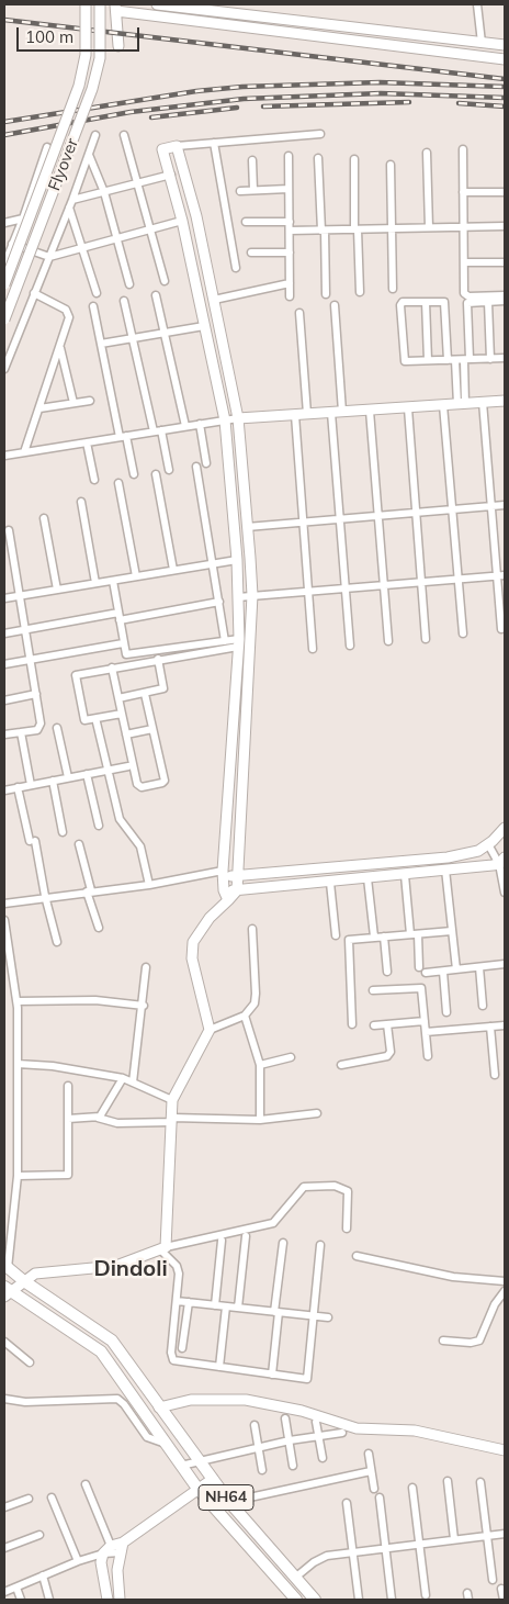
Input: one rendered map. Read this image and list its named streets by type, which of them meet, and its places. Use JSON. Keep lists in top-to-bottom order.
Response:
{
  "streets": {
    "main road": ["NH64"],
    "street": ["Flyover"]
  },
  "districts": ["Dindoli"],
  "scale_bar": "100 m"
}
